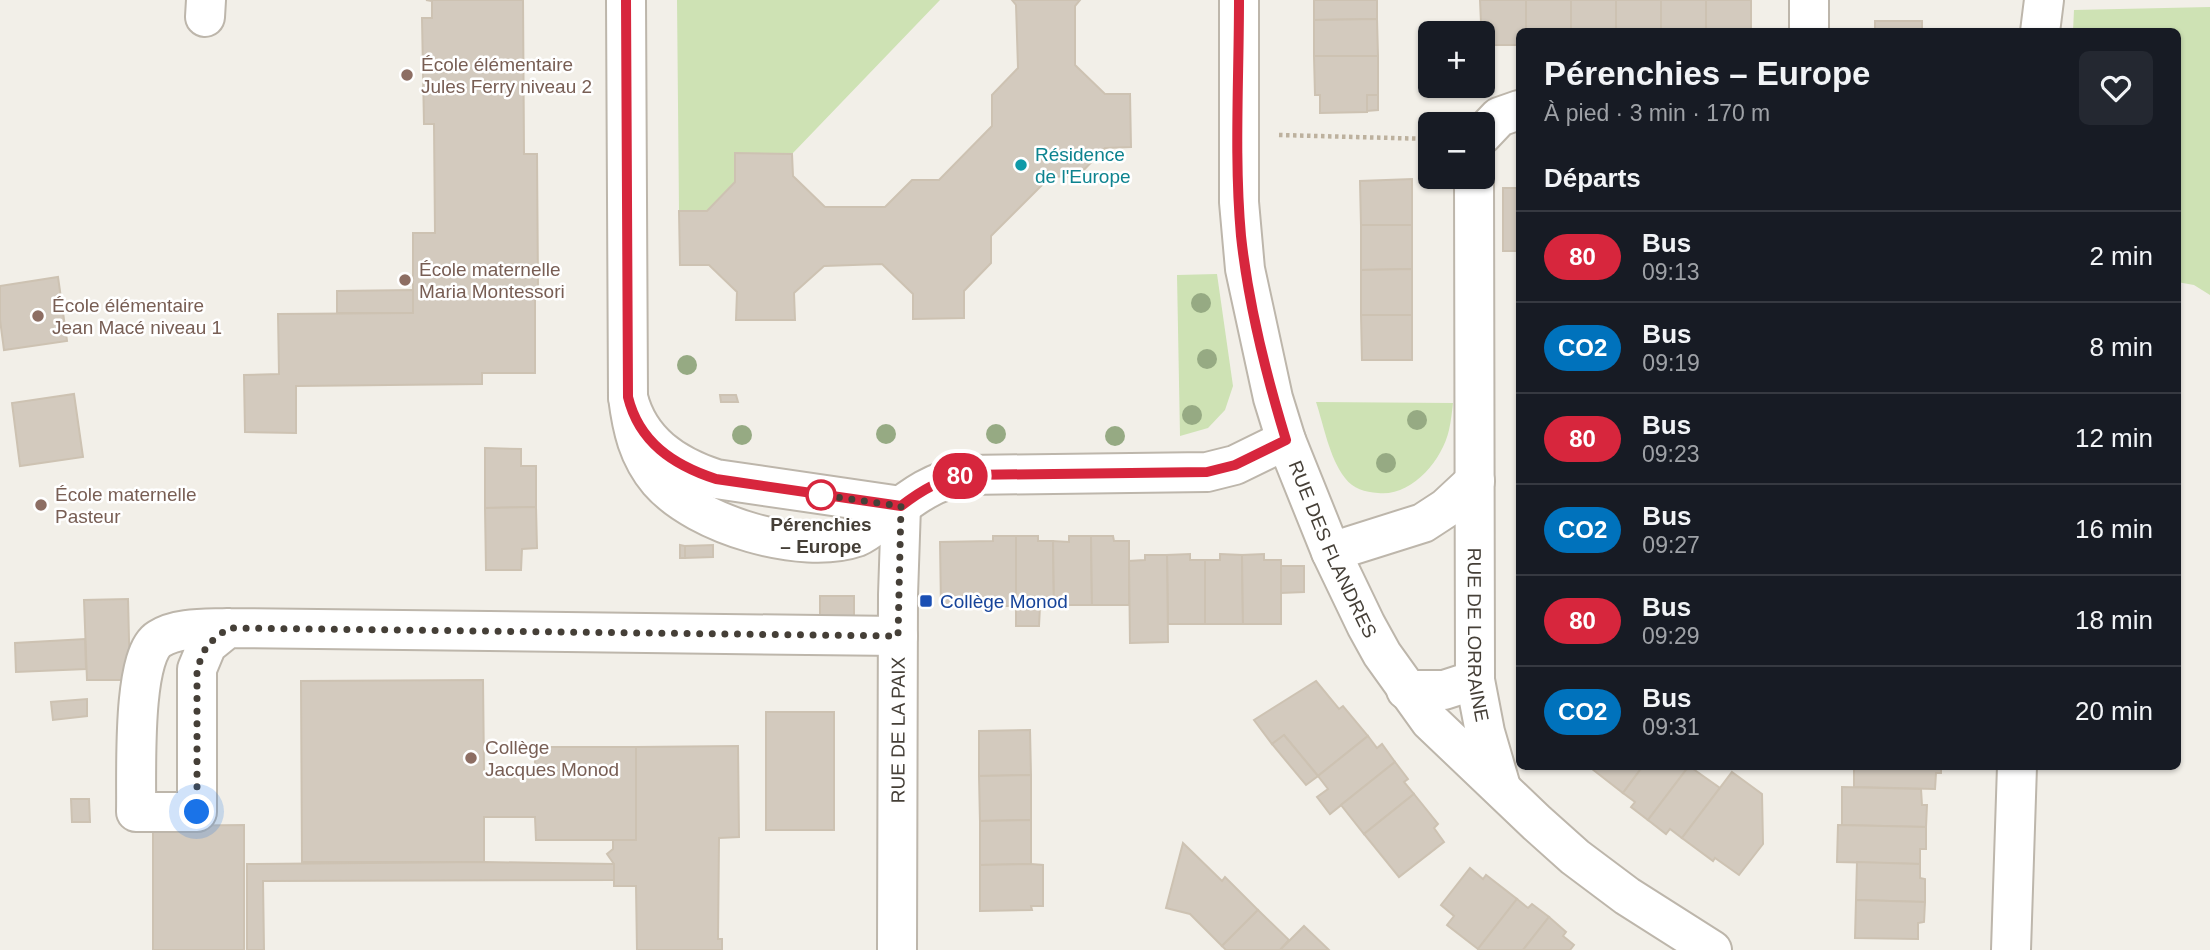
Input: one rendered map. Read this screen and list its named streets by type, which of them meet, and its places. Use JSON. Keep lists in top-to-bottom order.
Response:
{
  "streets": {
    "street": ["RUE DES FLANDRES", "RUE DE LORRAINE", "RUE DE LA PAIX"]
  },
  "crossings": [
    ["RUE DES FLANDRES", "RUE DE LORRAINE"]
  ],
  "places": {
    "other": [
      "École élémentaire Jules Ferry niveau 2",
      "Résidence de l'Europe",
      "École maternelle Maria Montessori",
      "École élémentaire Jean Macé niveau 1",
      "Pérenchies – Europe",
      "École maternelle Pasteur",
      "Collège Jacques Monod"
    ],
    "transit": ["Collège Monod"]
  },
  "lines": ["bus line 80"],
  "page": {
    "on_map": "80",
    "map_buttons": ["+", "−"],
    "heading": [
      ["Pérenchies – Europe", "À pied · 3 min · 170 m"],
      "Départs"
    ],
    "list": [
      {
        "mark": "80",
        "name": "Bus",
        "note": "09:13",
        "value": "2 min"
      },
      {
        "mark": "CO2",
        "name": "Bus",
        "note": "09:19",
        "value": "8 min"
      },
      {
        "mark": "80",
        "name": "Bus",
        "note": "09:23",
        "value": "12 min"
      },
      {
        "mark": "CO2",
        "name": "Bus",
        "note": "09:27",
        "value": "16 min"
      },
      {
        "mark": "80",
        "name": "Bus",
        "note": "09:29",
        "value": "18 min"
      },
      {
        "mark": "CO2",
        "name": "Bus",
        "note": "09:31",
        "value": "20 min"
      }
    ]
  }
}
